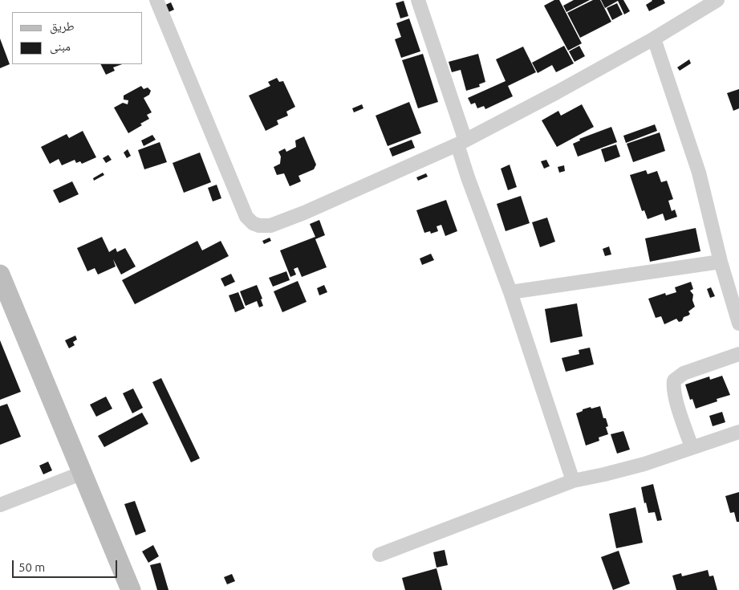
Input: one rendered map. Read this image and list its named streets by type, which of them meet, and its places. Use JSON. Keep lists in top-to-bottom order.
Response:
{
  "legend": ["طريق", "مبنى"],
  "scale_bar": "50 m"
}
